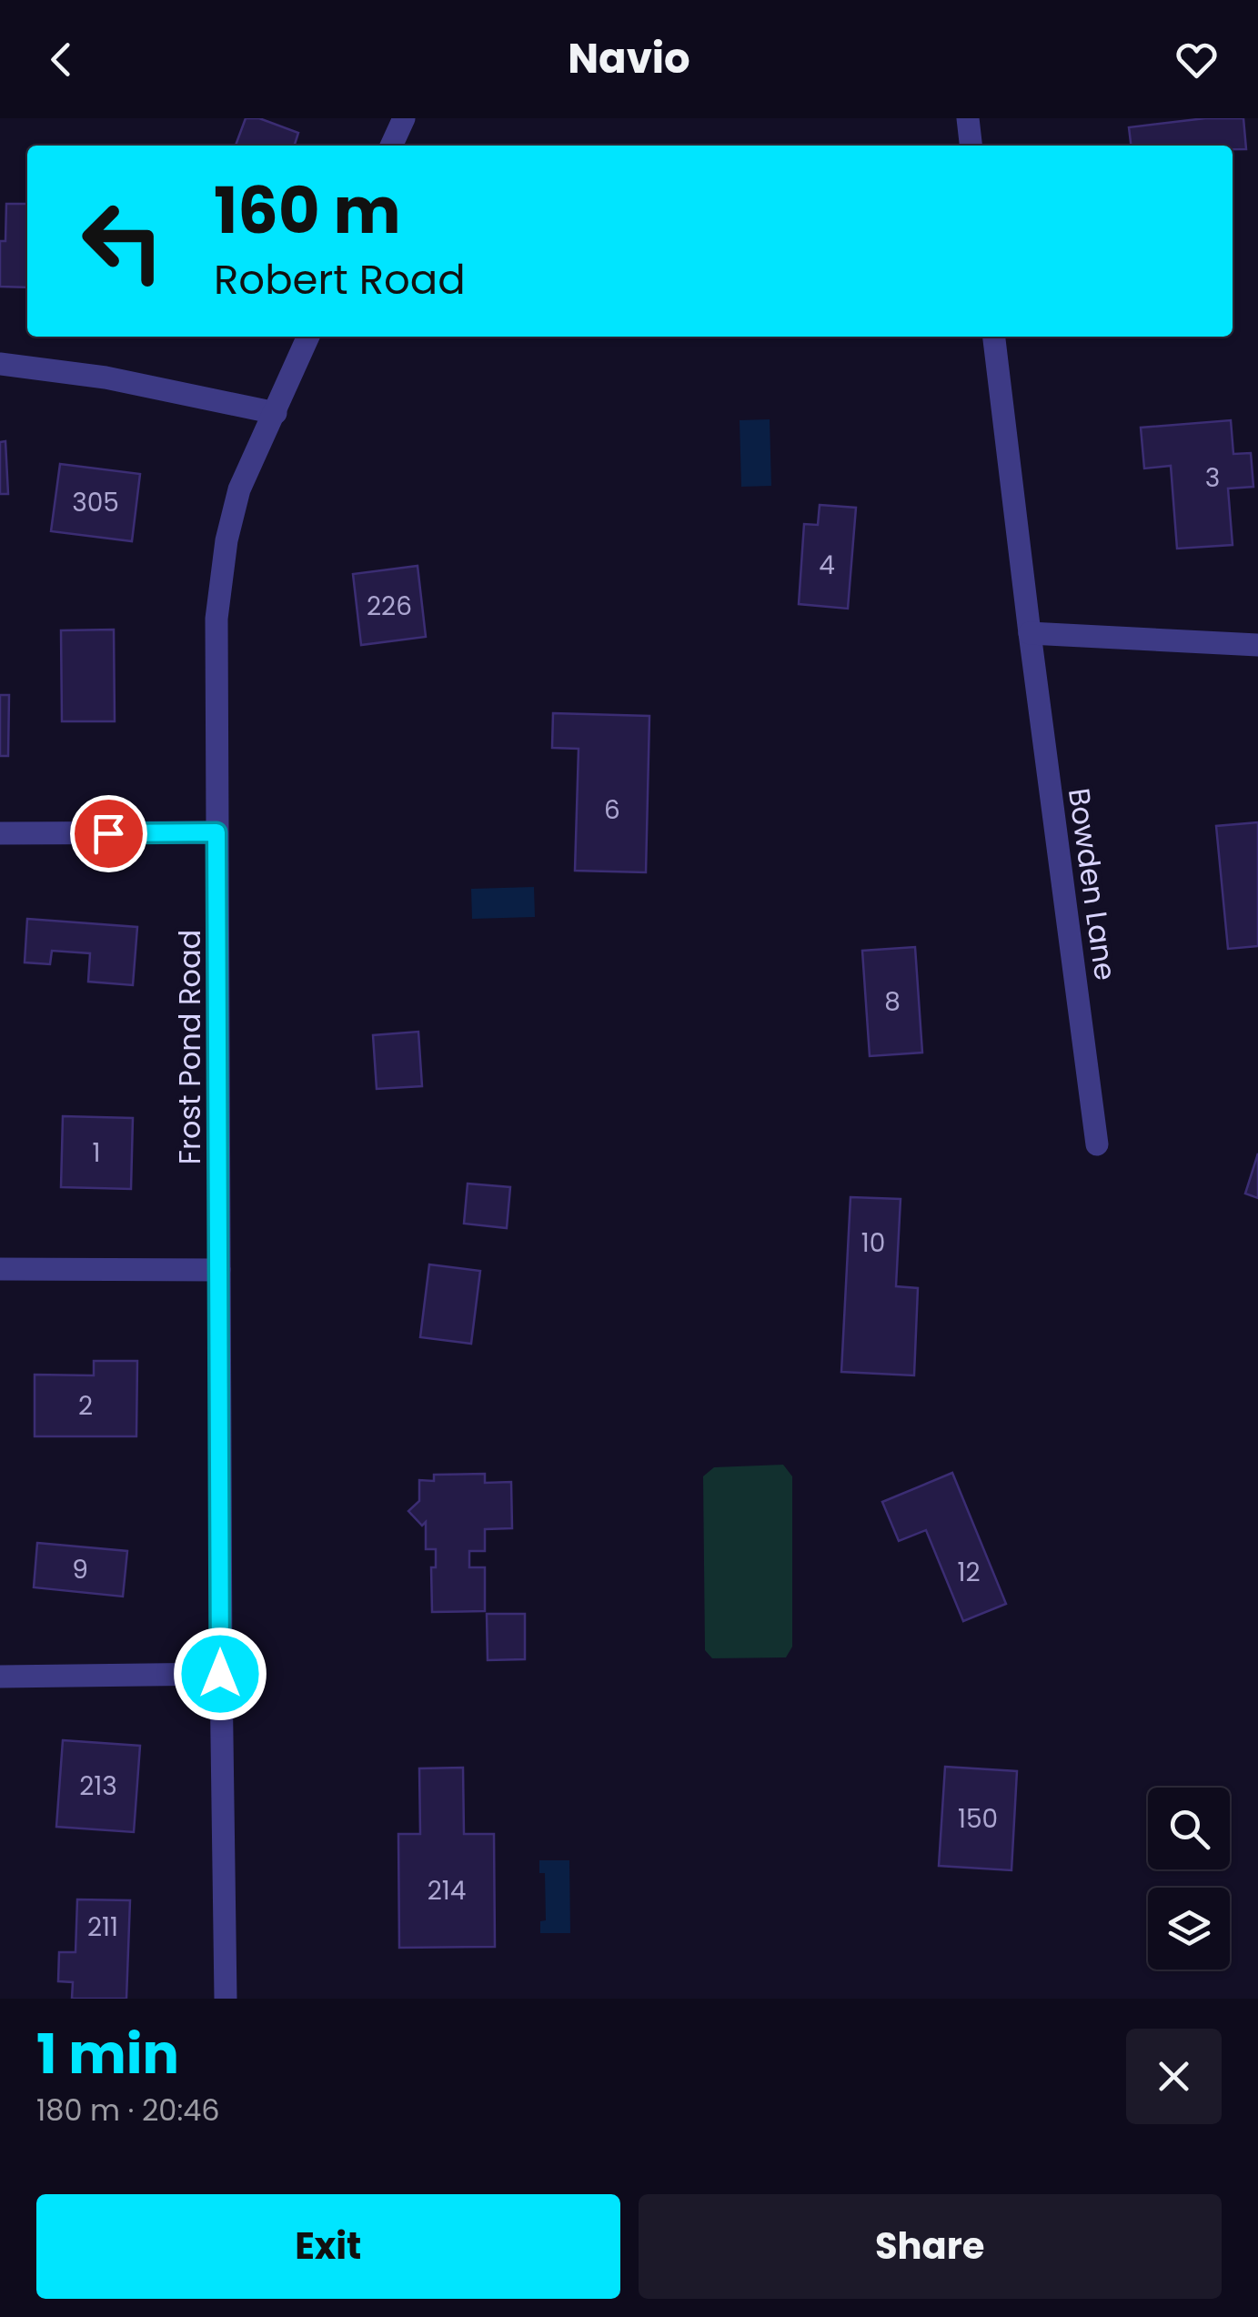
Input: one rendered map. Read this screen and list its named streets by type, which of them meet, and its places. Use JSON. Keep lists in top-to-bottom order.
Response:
{
  "streets": {
    "street": ["Bowden Lane", "Frost Pond Road"]
  },
  "house_numbers": [
    "3",
    "305",
    "4",
    "226",
    "6",
    "8",
    "1",
    "10",
    "2",
    "9",
    "12",
    "213",
    "150",
    "214",
    "211"
  ],
  "page": {
    "header": "Navio",
    "turn": ["160 m", "Robert Road"],
    "heading": ["1 min", "180 m · 20:46"],
    "buttons": ["Exit", "Share"]
  }
}
